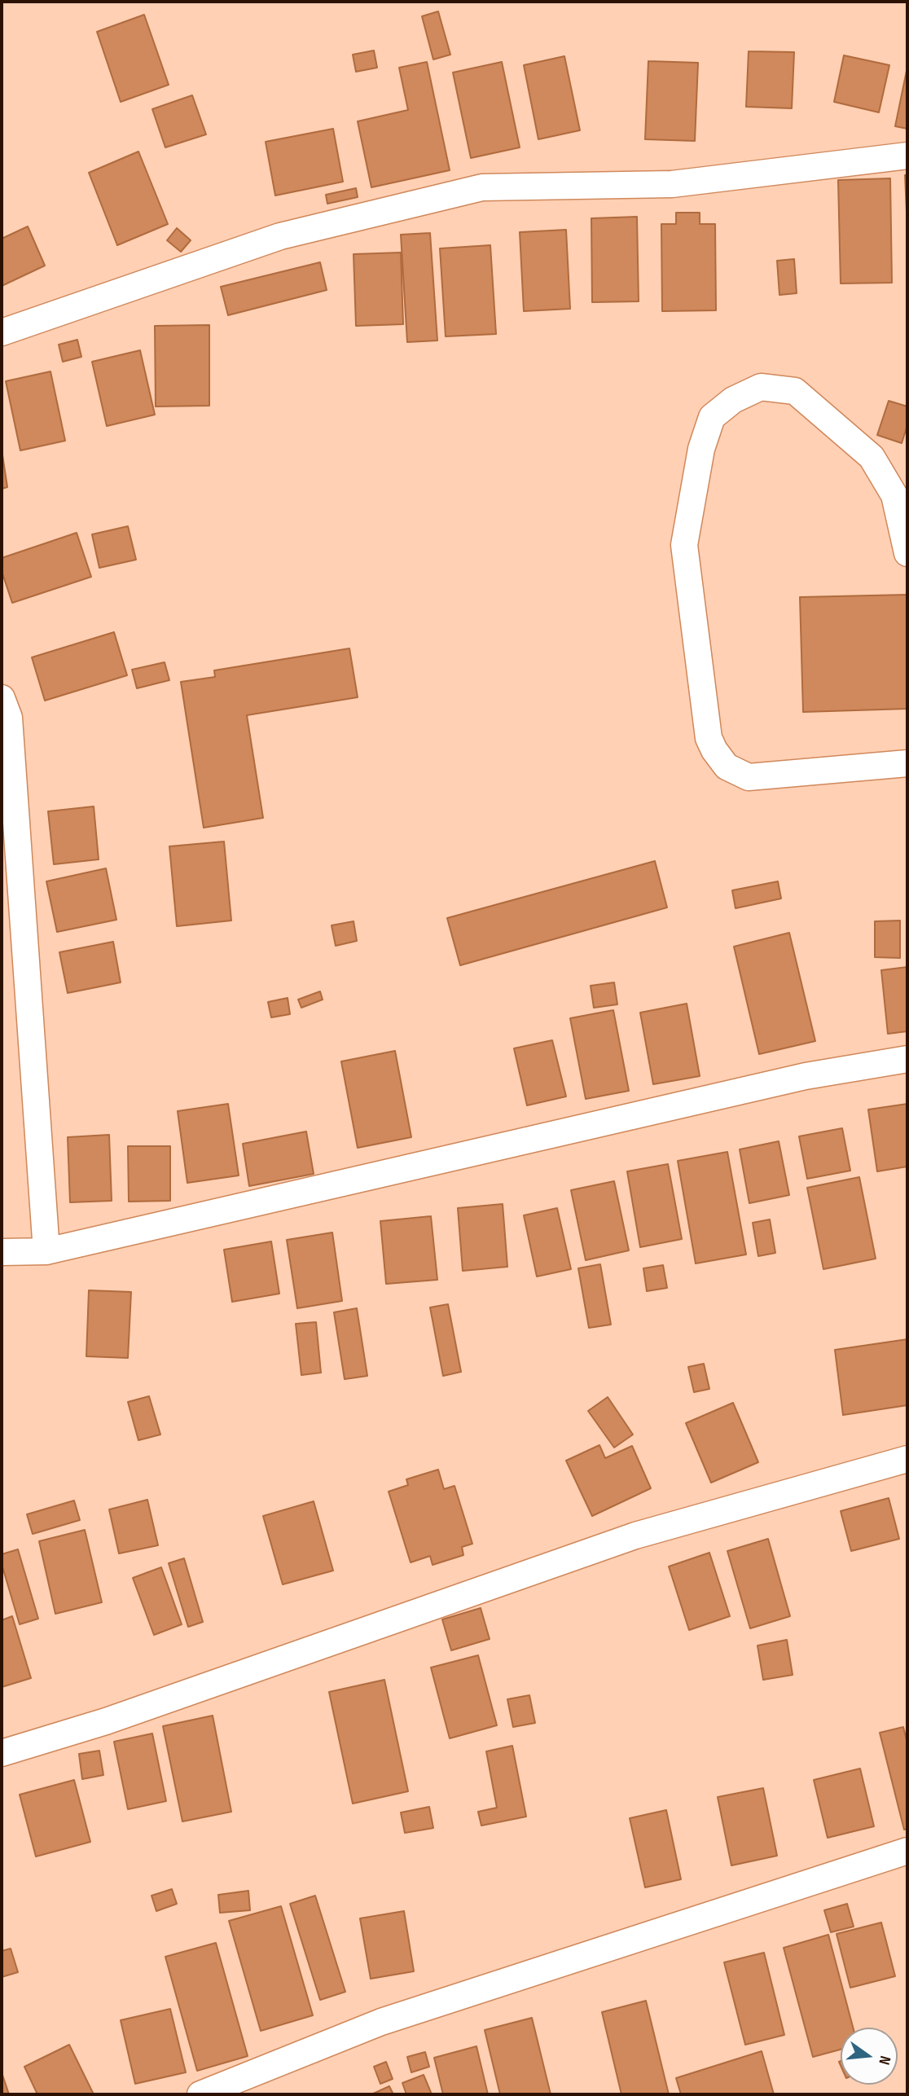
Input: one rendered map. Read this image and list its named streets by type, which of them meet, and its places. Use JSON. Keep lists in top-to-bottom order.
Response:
{
  "north": "right"
}
